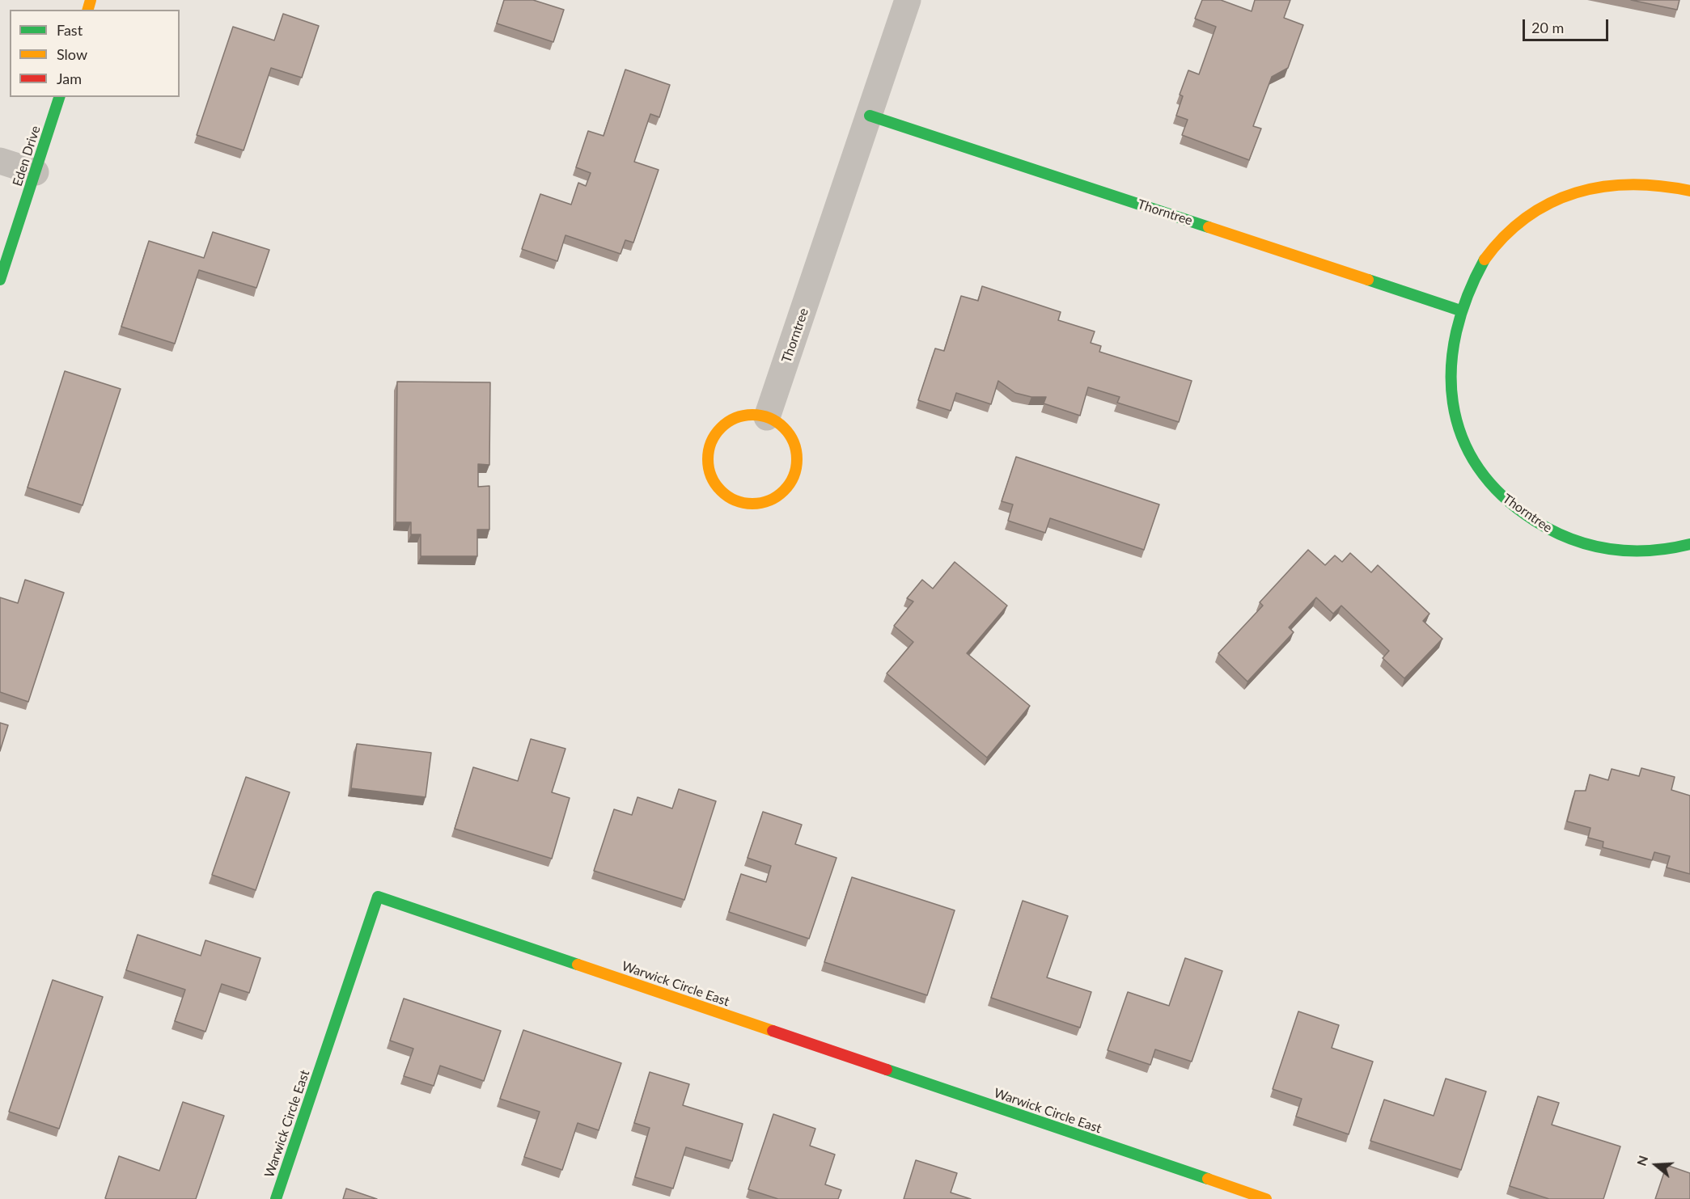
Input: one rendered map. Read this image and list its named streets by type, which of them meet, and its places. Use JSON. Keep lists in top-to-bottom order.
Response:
{
  "streets": {
    "street": ["Eden Drive", "Thorntree", "Warwick Circle East"]
  },
  "legend": ["Fast", "Slow", "Jam"],
  "scale_bar": "20 m",
  "north": "left"
}
